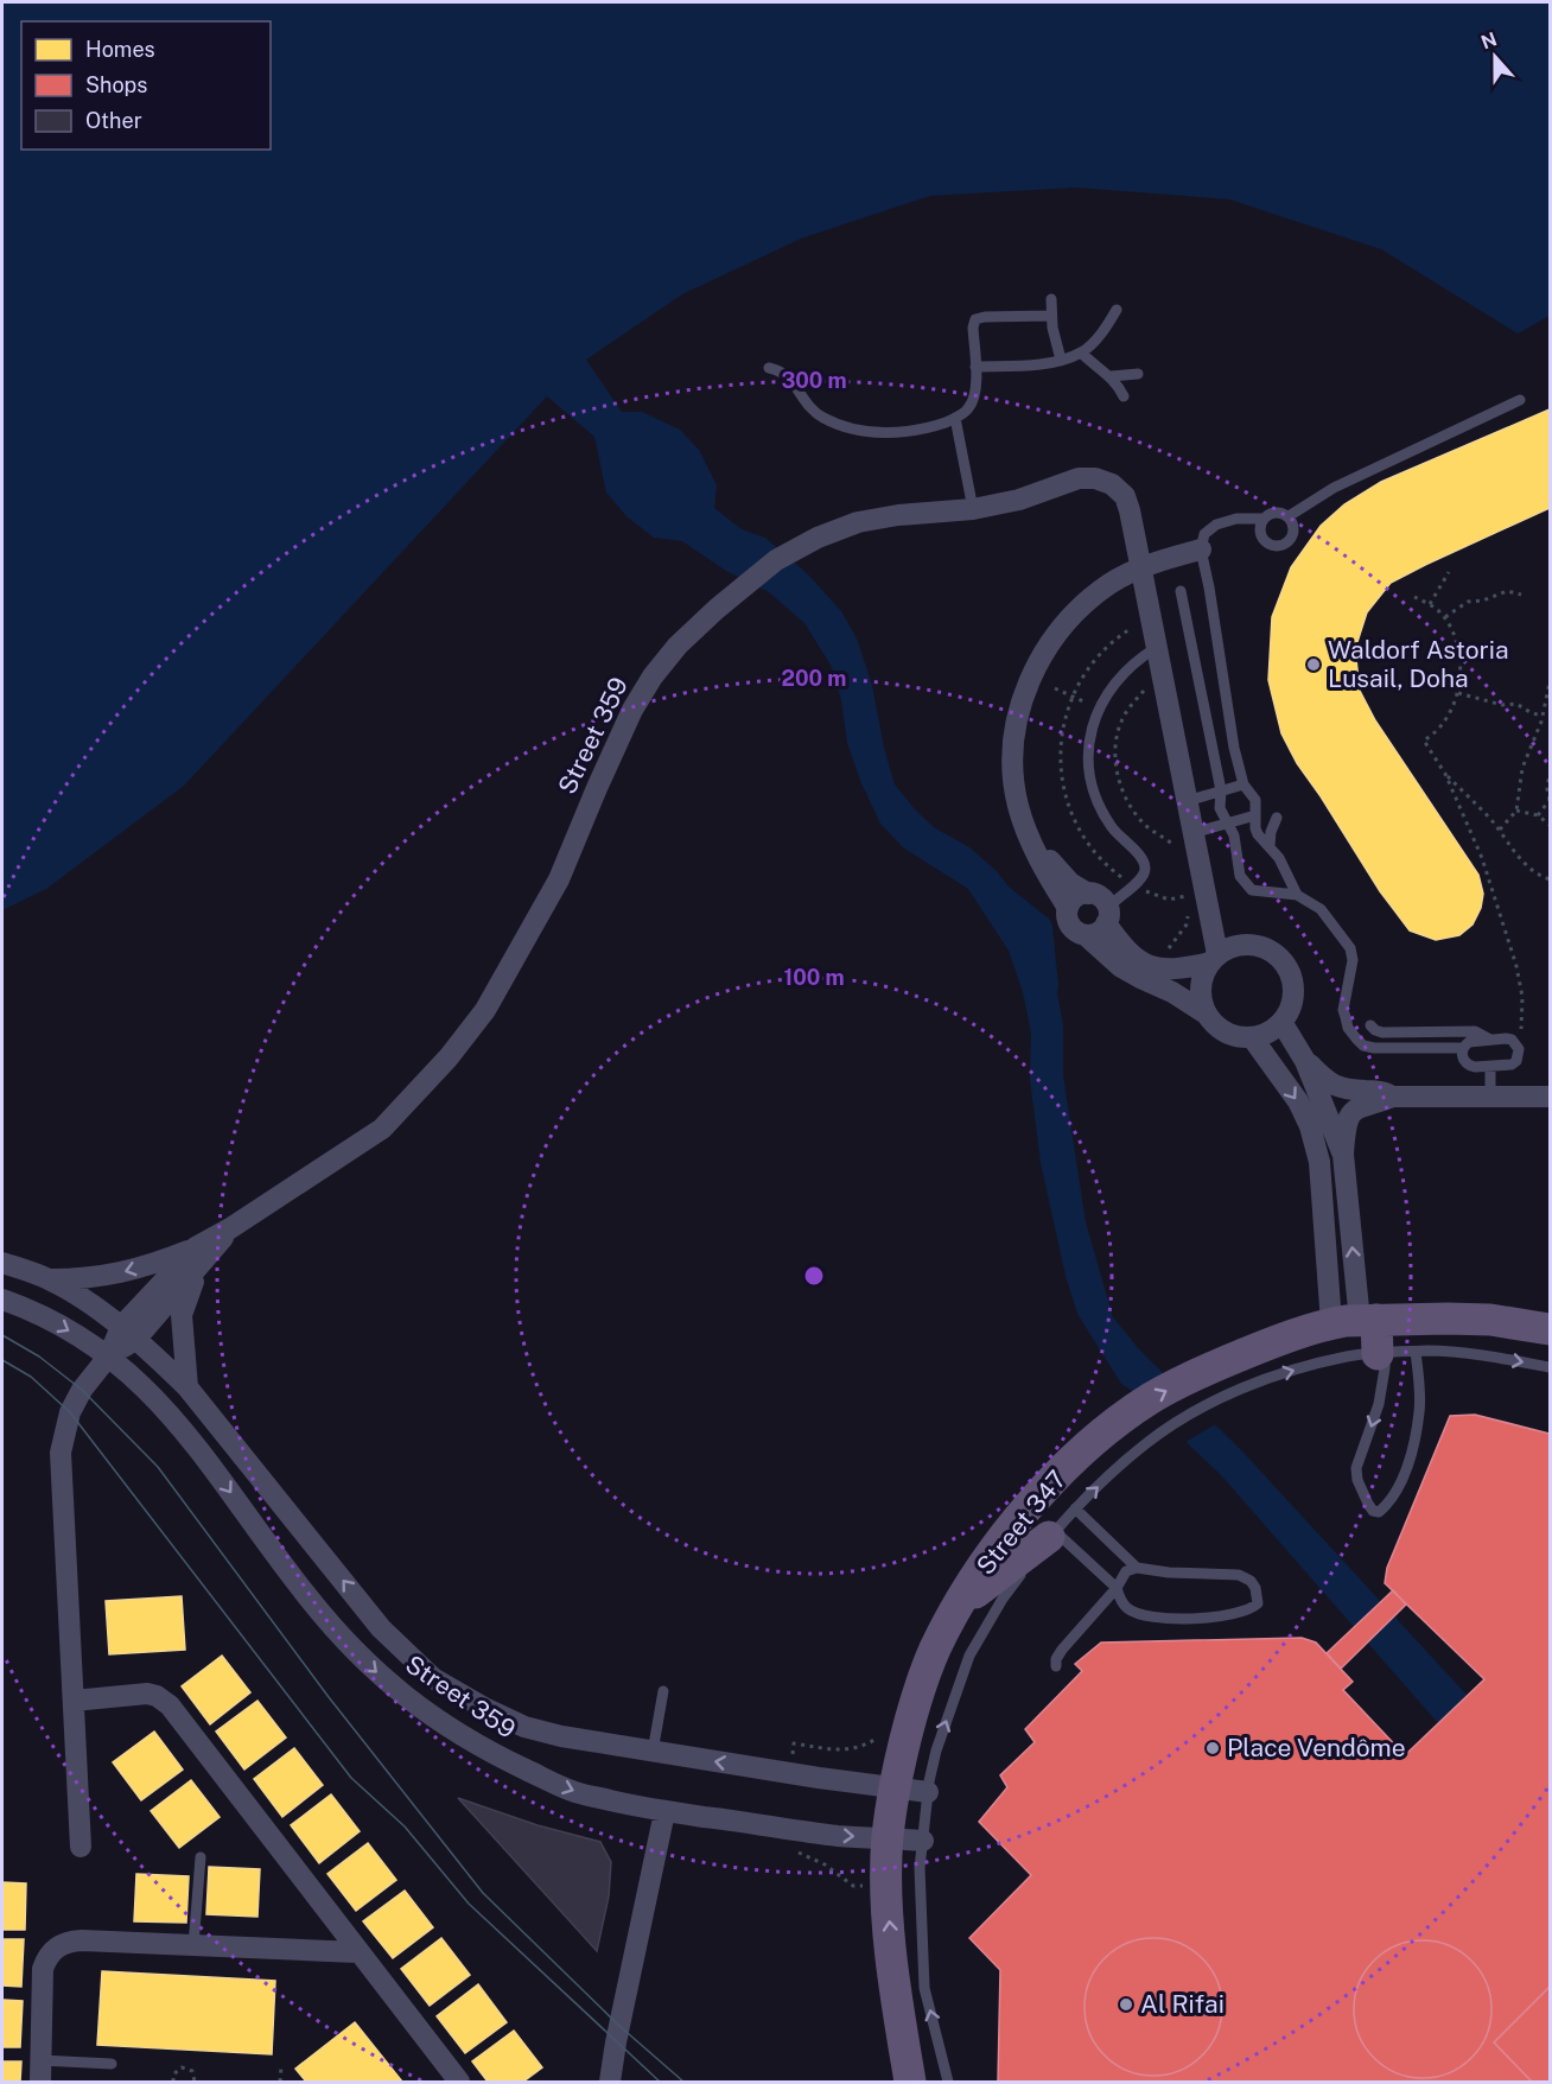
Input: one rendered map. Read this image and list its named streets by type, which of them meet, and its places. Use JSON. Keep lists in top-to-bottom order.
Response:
{
  "streets": {
    "main road": ["Street 347"],
    "street": ["Street 359"]
  },
  "crossings": [
    ["Street 359", "Street 347"]
  ],
  "one_way": ["Street 347"],
  "places": ["Waldorf Astoria Lusail, Doha", "Place Vendôme", "Al Rifai"],
  "legend": ["Homes", "Shops", "Other"],
  "north": "top",
  "rings": ["300 m", "200 m", "100 m"]
}
